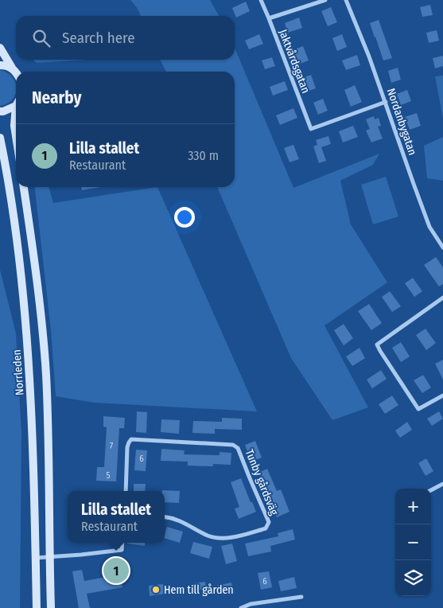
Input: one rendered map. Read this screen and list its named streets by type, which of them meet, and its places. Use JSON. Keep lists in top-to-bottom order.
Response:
{
  "streets": {
    "main road": ["Norrleden"],
    "street": ["Jaktvårdsgatan", "Nordanbygatan", "Tunby gårdsväg"]
  },
  "crossings": [
    ["Jaktvårdsgatan", "Nordanbygatan"]
  ],
  "places": ["Hem till gården"],
  "house_numbers": [
    "7",
    "6",
    "5",
    "6"
  ],
  "page": {
    "search": "Search here",
    "heading": "Nearby",
    "list": [
      {
        "mark": "1",
        "name": "Lilla stallet",
        "note": "Restaurant",
        "value": "330 m"
      }
    ],
    "map_buttons": ["+", "−"],
    "popup": ["Lilla stallet", "Restaurant"],
    "pins": "1"
  }
}
